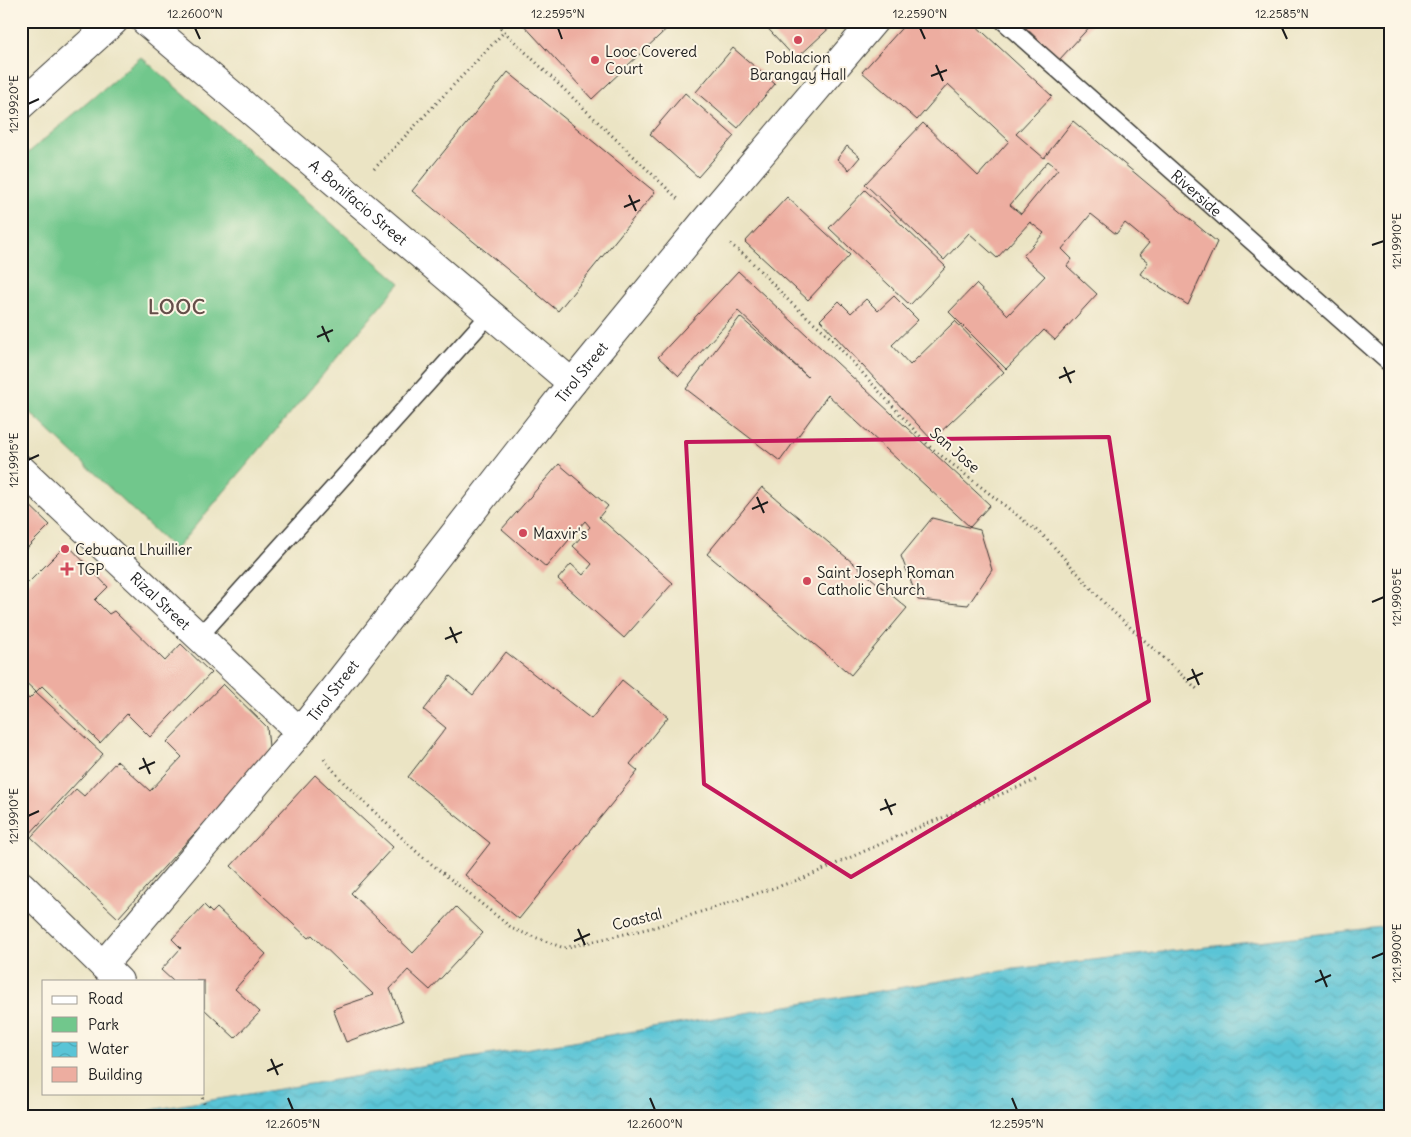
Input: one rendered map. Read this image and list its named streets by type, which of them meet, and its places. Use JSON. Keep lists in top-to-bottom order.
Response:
{
  "streets": {
    "street": ["A. Bonifacio Street", "Tirol Street", "Rizal Street"],
    "lane": ["Riverside"],
    "path": ["San Jose", "Coastal"]
  },
  "crossings": [
    ["A. Bonifacio Street", "Tirol Street"],
    ["Tirol Street", "San Jose"],
    ["Tirol Street", "Rizal Street"],
    ["Tirol Street", "Coastal"],
    ["Rizal Street", "Coastal"]
  ],
  "districts": ["LOOC"],
  "places": {
    "other": [
      "Poblacion Barangay Hall",
      "Looc Covered Court",
      "Maxvir's",
      "Cebuana Lhuillier",
      "Saint Joseph Roman Catholic Church"
    ],
    "health": ["TGP"]
  },
  "legend": [
    "Road",
    "Park",
    "Water",
    "Building"
  ],
  "coordinates": [
    "12.2600°N",
    "12.2595°N",
    "12.2590°N",
    "12.2585°N",
    "121.9920°E",
    "121.9910°E",
    "121.9915°E",
    "121.9905°E",
    "121.9900°E",
    "12.2605°N"
  ]
}
